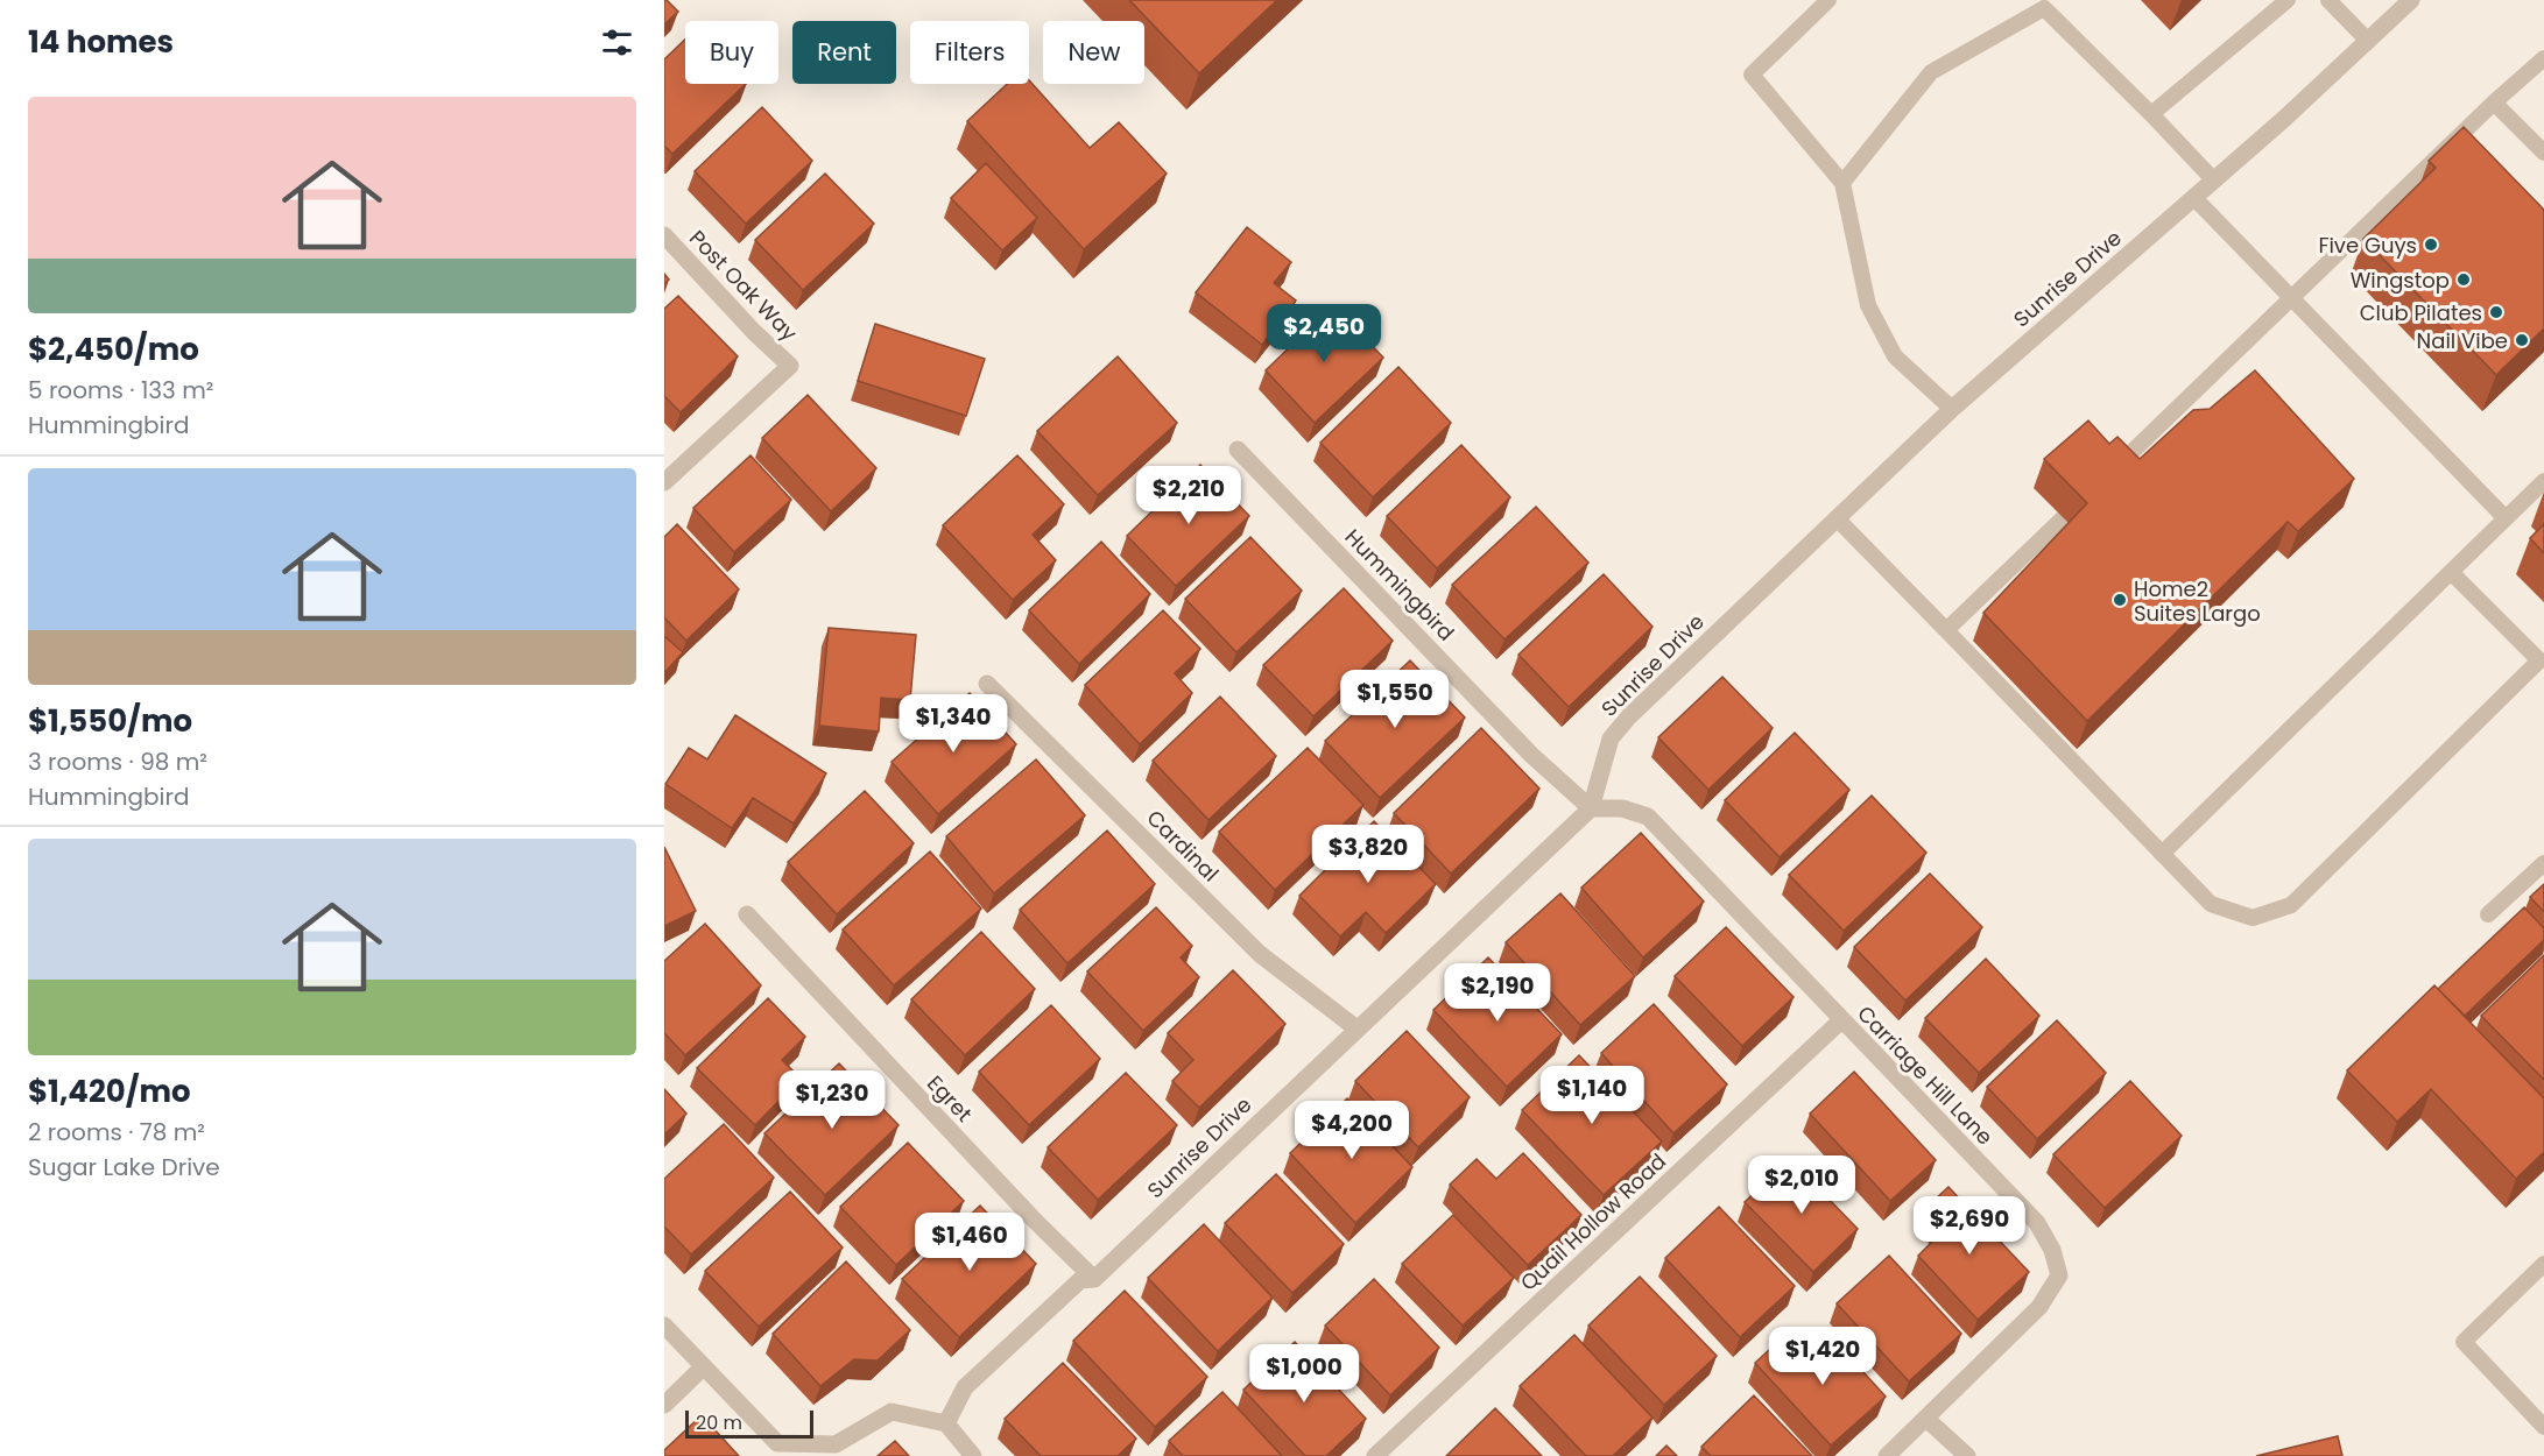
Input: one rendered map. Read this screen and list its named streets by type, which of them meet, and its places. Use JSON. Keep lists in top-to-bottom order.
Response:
{
  "streets": {
    "street": [
      "Sunrise Drive",
      "Post Oak Way",
      "Hummingbird",
      "Cardinal",
      "Carriage Hill Lane",
      "Egret",
      "Quail Hollow Road"
    ]
  },
  "crossings": [
    ["Sunrise Drive", "Hummingbird"],
    ["Sunrise Drive", "Cardinal"],
    ["Sunrise Drive", "Carriage Hill Lane"],
    ["Sunrise Drive", "Egret"],
    ["Hummingbird", "Carriage Hill Lane"],
    ["Carriage Hill Lane", "Quail Hollow Road"]
  ],
  "places": [
    "Five Guys",
    "Wingstop",
    "Club Pilates",
    "Nail Vibe",
    "Home2 Suites Largo"
  ],
  "scale_bar": "20 m",
  "page": {
    "heading": "14 homes",
    "chip": [
      "Buy",
      "Rent",
      "Filters",
      "New"
    ],
    "list": [
      {
        "name": "$2,450/mo",
        "note": "5 rooms · 133 m² · Hummingbird"
      },
      {
        "name": "$1,550/mo",
        "note": "3 rooms · 98 m² · Hummingbird"
      },
      {
        "name": "$1,420/mo",
        "note": "2 rooms · 78 m² · Sugar Lake Drive"
      }
    ],
    "price": [
      "$2,450",
      "$2,210",
      "$1,550",
      "$1,340",
      "$3,820",
      "$2,190",
      "$1,140",
      "$1,230",
      "$4,200",
      "$2,010",
      "$2,690",
      "$1,460",
      "$1,420",
      "$1,000"
    ],
    "scale": "20 m"
  }
}
